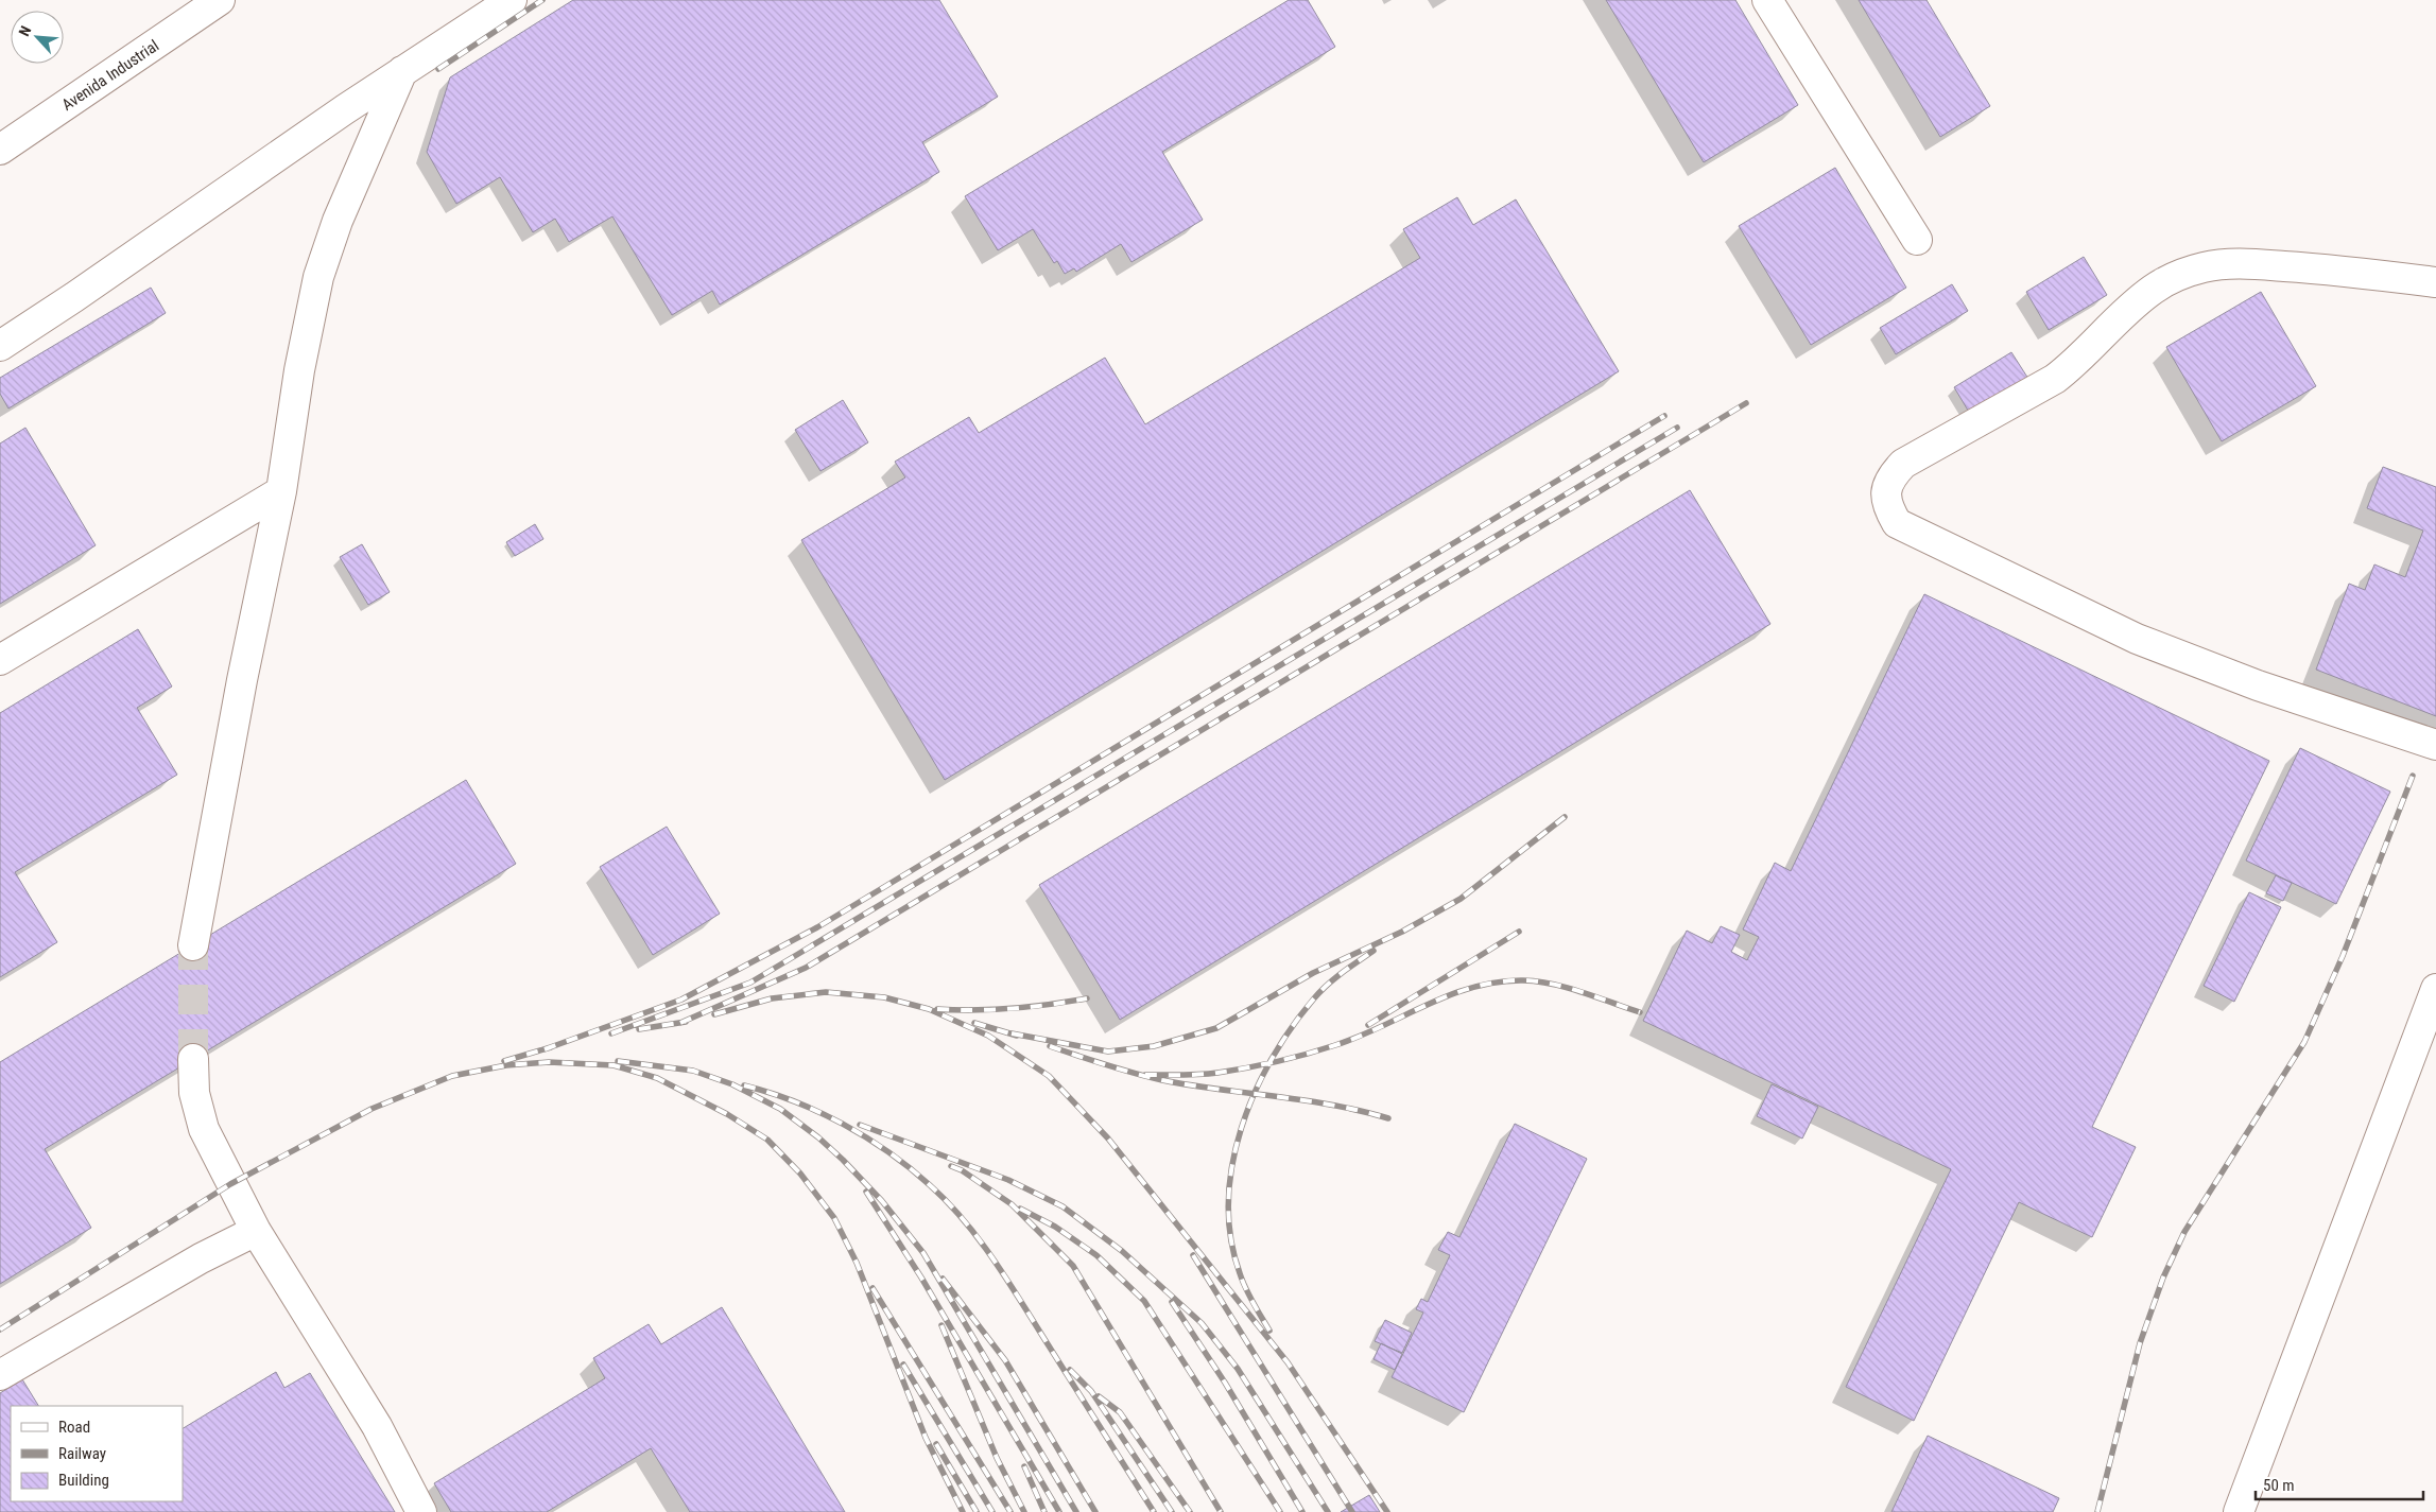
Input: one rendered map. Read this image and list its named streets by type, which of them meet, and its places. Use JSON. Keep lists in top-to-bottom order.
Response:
{
  "streets": {
    "street": ["Avenida Industrial"]
  },
  "legend": ["Road", "Railway", "Building"],
  "scale_bar": "50 m",
  "north": "top left"
}
